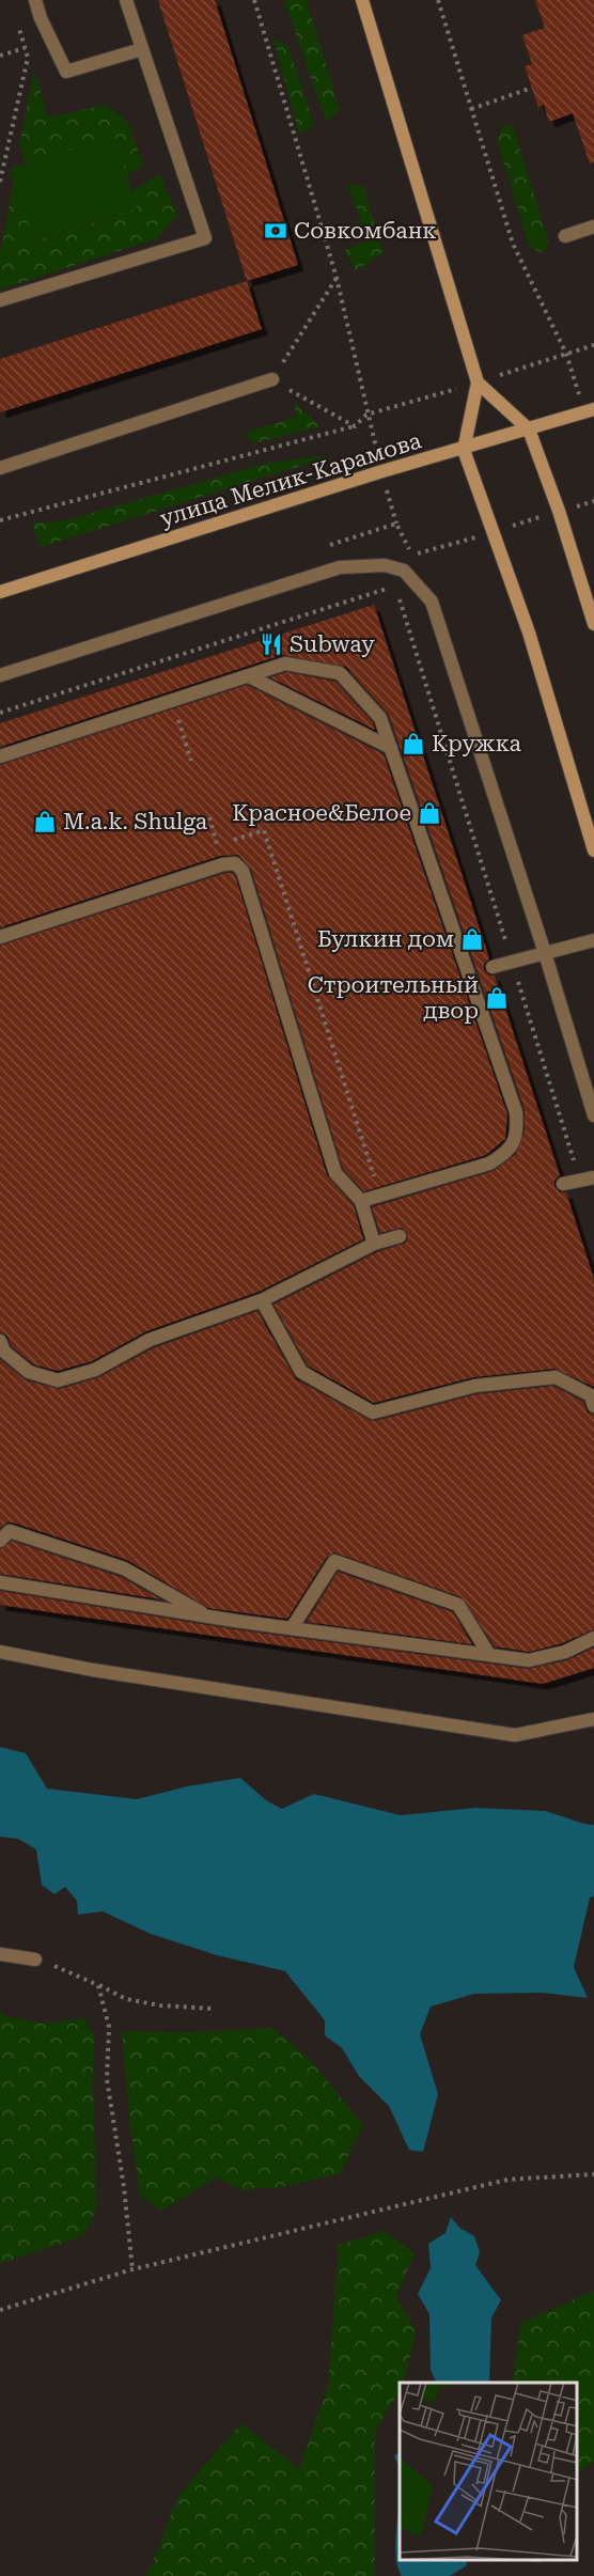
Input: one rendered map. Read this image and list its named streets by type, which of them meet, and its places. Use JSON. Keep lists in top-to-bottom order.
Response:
{
  "streets": {
    "main road": ["улица Мелик-Карамова"]
  },
  "places": {
    "bank": ["Совкомбанк"],
    "restaurant": ["Subway"],
    "shop": [
      "Кружка",
      "Красное&Белое",
      "М.a.k. Shulga",
      "Булкин дом",
      "Строительный двор"
    ]
  }
}
